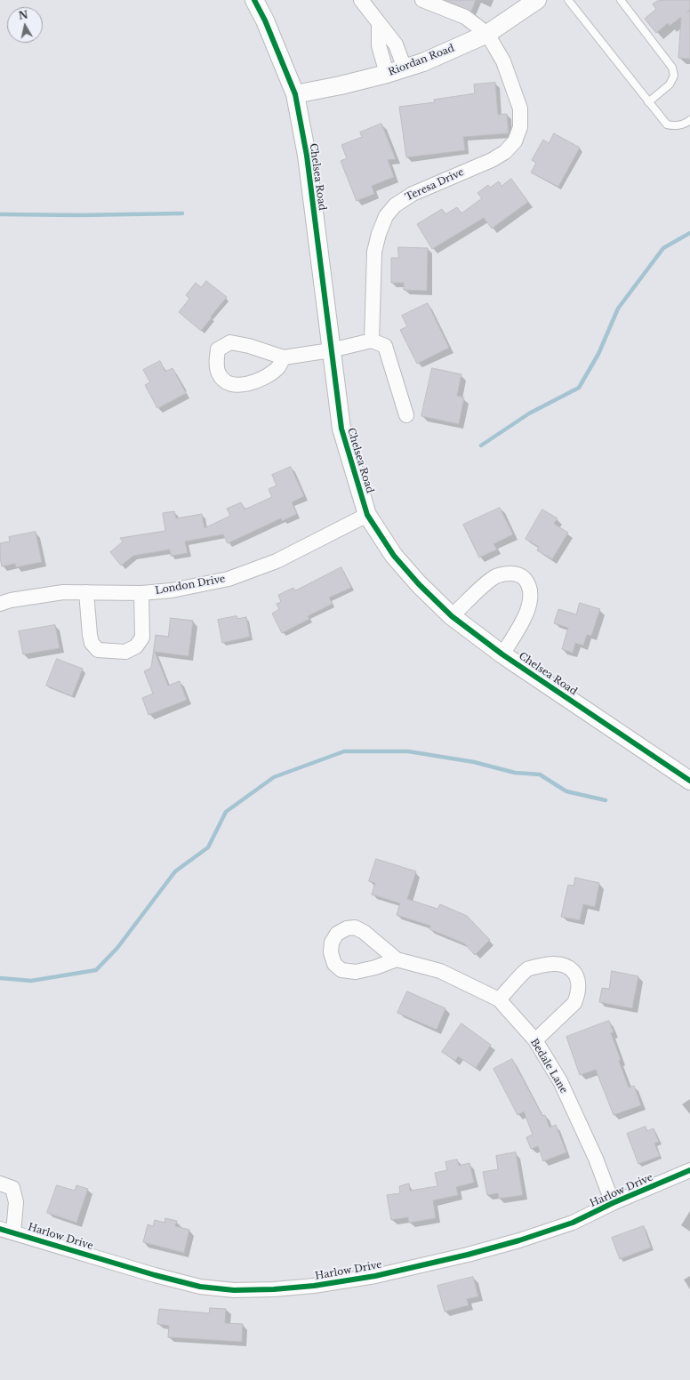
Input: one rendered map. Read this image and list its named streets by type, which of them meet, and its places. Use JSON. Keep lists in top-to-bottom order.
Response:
{
  "streets": {
    "street": [
      "Riordan Road",
      "Chelsea Road",
      "Teresa Drive",
      "London Drive",
      "Bedale Lane",
      "Harlow Drive"
    ]
  },
  "crossings": [
    ["Riordan Road", "Chelsea Road"],
    ["Riordan Road", "Teresa Drive"],
    ["Chelsea Road", "London Drive"],
    ["Bedale Lane", "Harlow Drive"]
  ],
  "north": "top"
}
